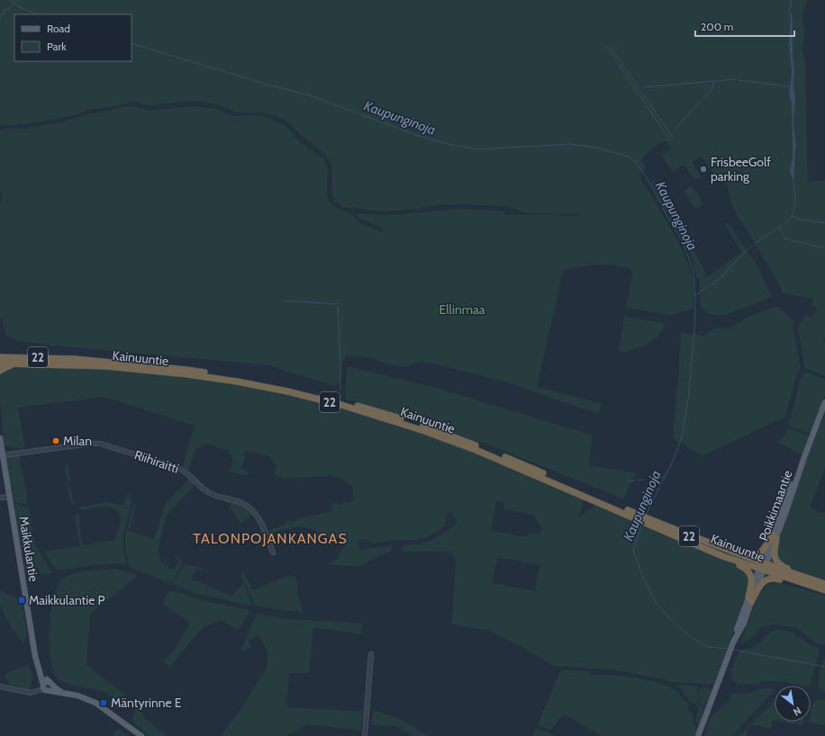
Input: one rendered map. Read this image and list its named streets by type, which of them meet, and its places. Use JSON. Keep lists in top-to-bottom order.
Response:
{
  "streets": {
    "highway": ["22", "Kainuuntie"],
    "main road": ["Poikkimaantie", "Maikkulantie"],
    "street": ["Riihiraitti"]
  },
  "crossings": [
    ["Kainuuntie", "Poikkimaantie"],
    ["Riihiraitti", "Maikkulantie"]
  ],
  "districts": ["TALONPOJANKANGAS"],
  "water": ["Kaupunginoja"],
  "parks": ["Ellinmaa"],
  "places": {
    "other": ["FrisbeeGolf parking", "Milan"],
    "transit": ["Maikkulantie P", "Mäntyrinne E"]
  },
  "legend": ["Road", "Park"],
  "scale_bar": "200 m",
  "north": "bottom right"
}
